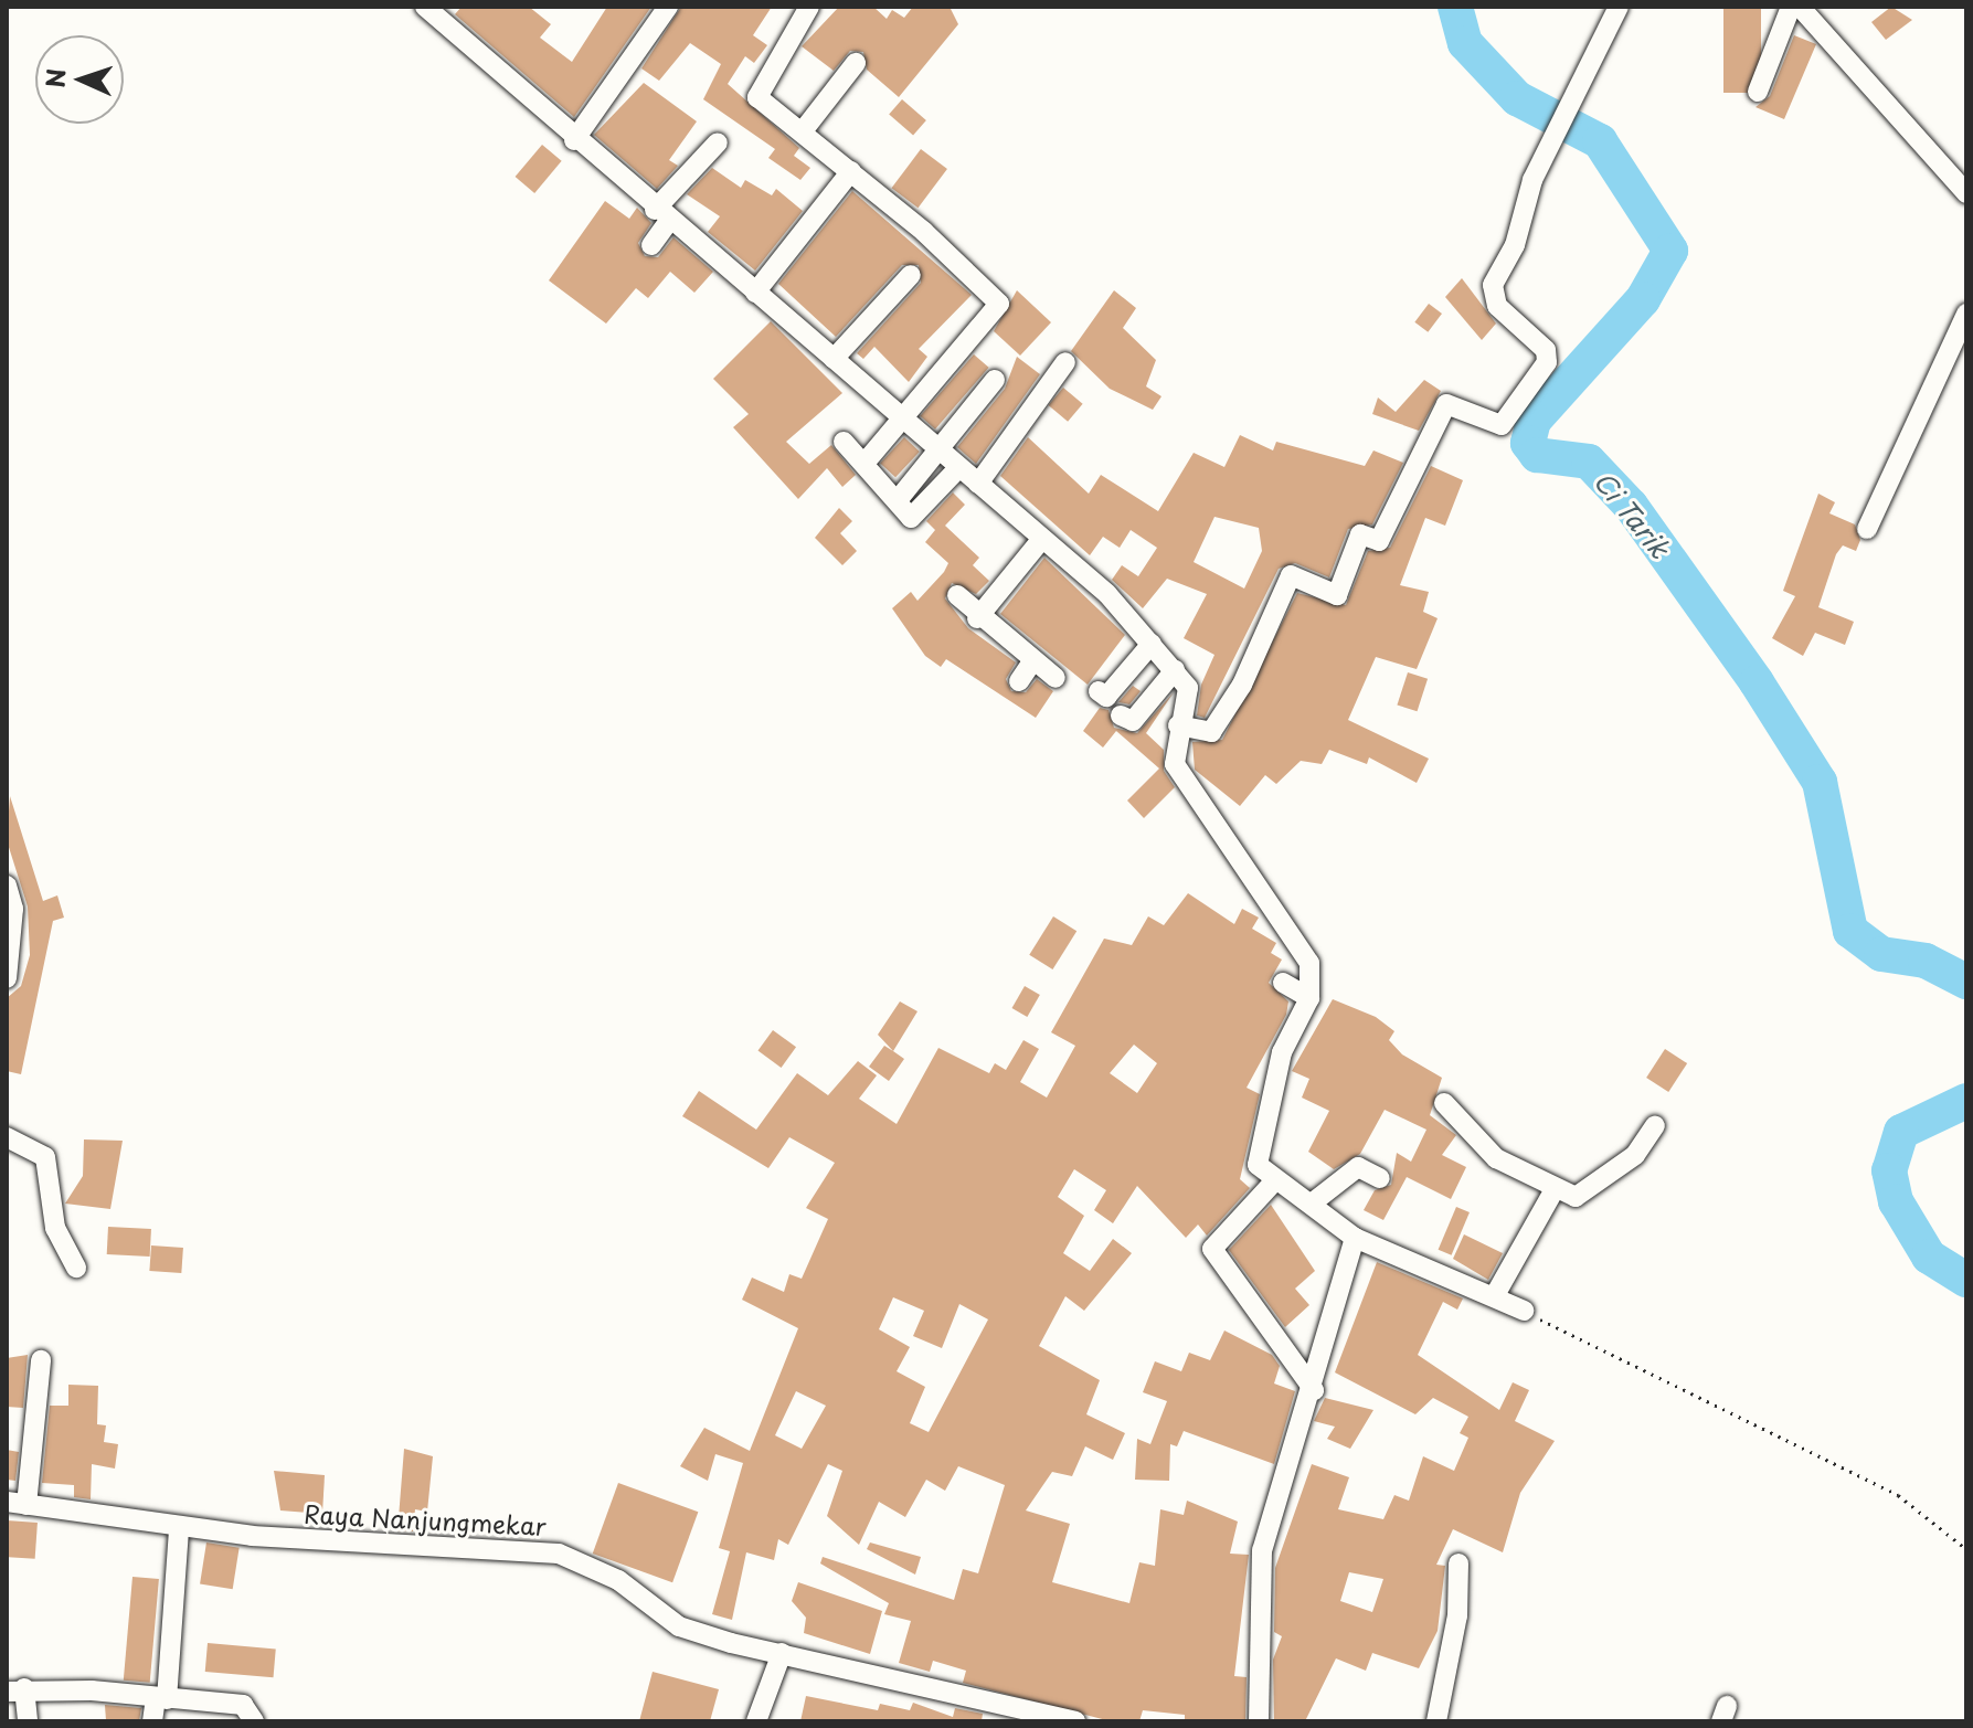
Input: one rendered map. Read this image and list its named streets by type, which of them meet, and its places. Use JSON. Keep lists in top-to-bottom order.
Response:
{
  "streets": {
    "street": ["Raya Nanjungmekar"]
  },
  "water": ["Ci Tarik"],
  "north": "left"
}
